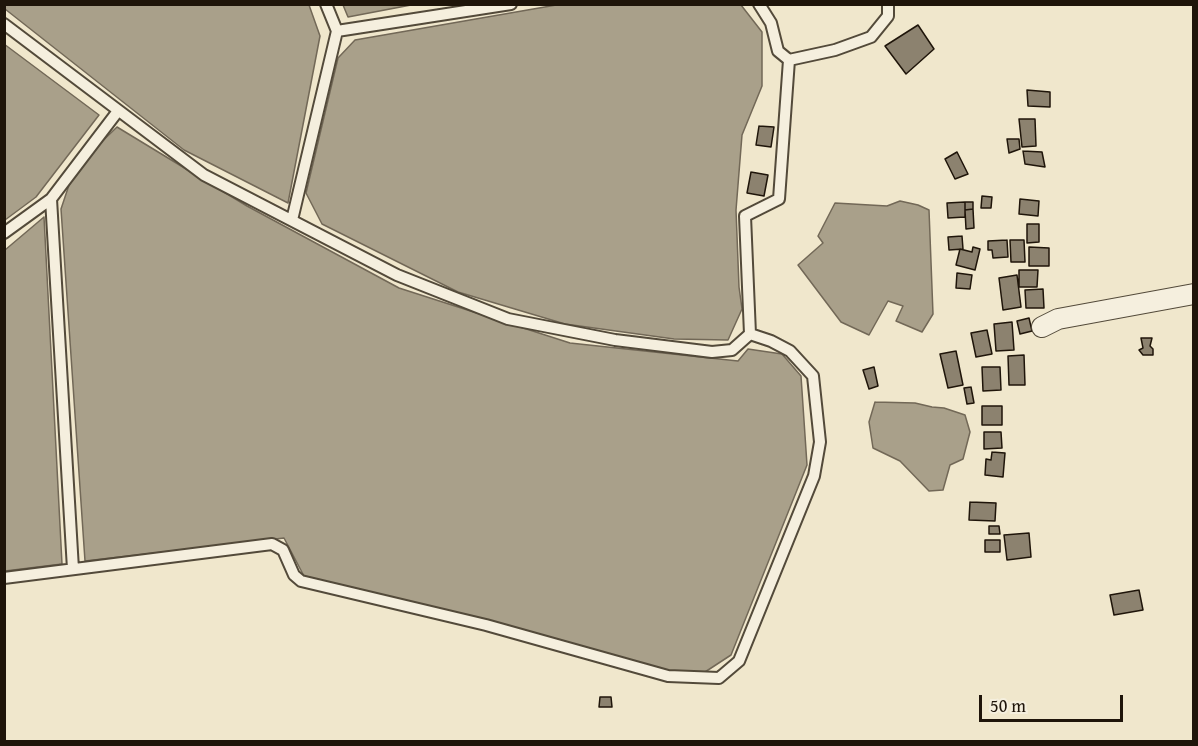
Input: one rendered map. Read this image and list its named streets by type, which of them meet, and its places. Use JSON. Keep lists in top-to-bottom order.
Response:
{
  "scale_bar": "50 m"
}
